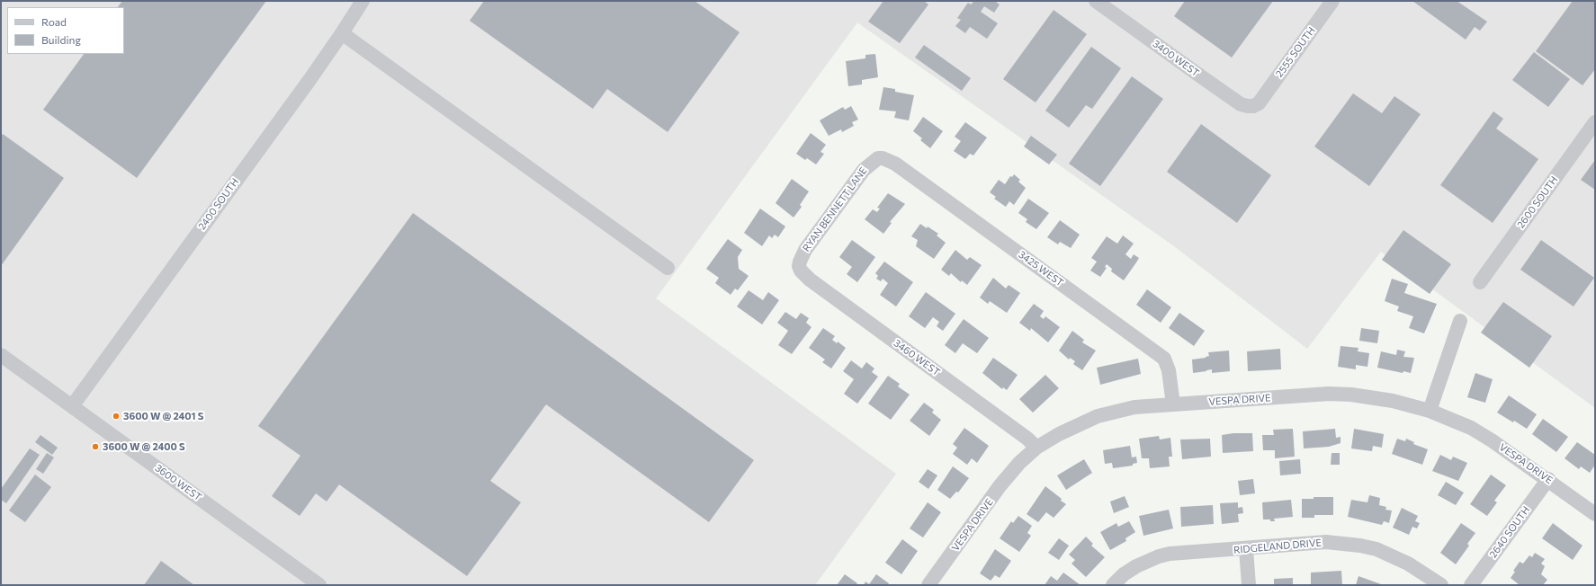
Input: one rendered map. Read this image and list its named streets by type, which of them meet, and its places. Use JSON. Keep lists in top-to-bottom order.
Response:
{
  "streets": {
    "street": [
      "2555 SOUTH",
      "3400 WEST",
      "2600 SOUTH",
      "2400 SOUTH",
      "RYAN BENNETT LANE",
      "3425 WEST",
      "3460 WEST",
      "VESPA DRIVE",
      "3600 WEST",
      "2640 SOUTH",
      "RIDGELAND DRIVE"
    ]
  },
  "crossings": [
    ["2555 SOUTH", "3400 WEST"],
    ["2400 SOUTH", "3600 WEST"],
    ["RYAN BENNETT LANE", "3425 WEST"],
    ["RYAN BENNETT LANE", "3460 WEST"],
    ["3425 WEST", "VESPA DRIVE"],
    ["3460 WEST", "VESPA DRIVE"],
    ["VESPA DRIVE", "2640 SOUTH"]
  ],
  "places": ["3600 W @ 2401 S", "3600 W @ 2400 S"],
  "legend": ["Road", "Building"]
}
